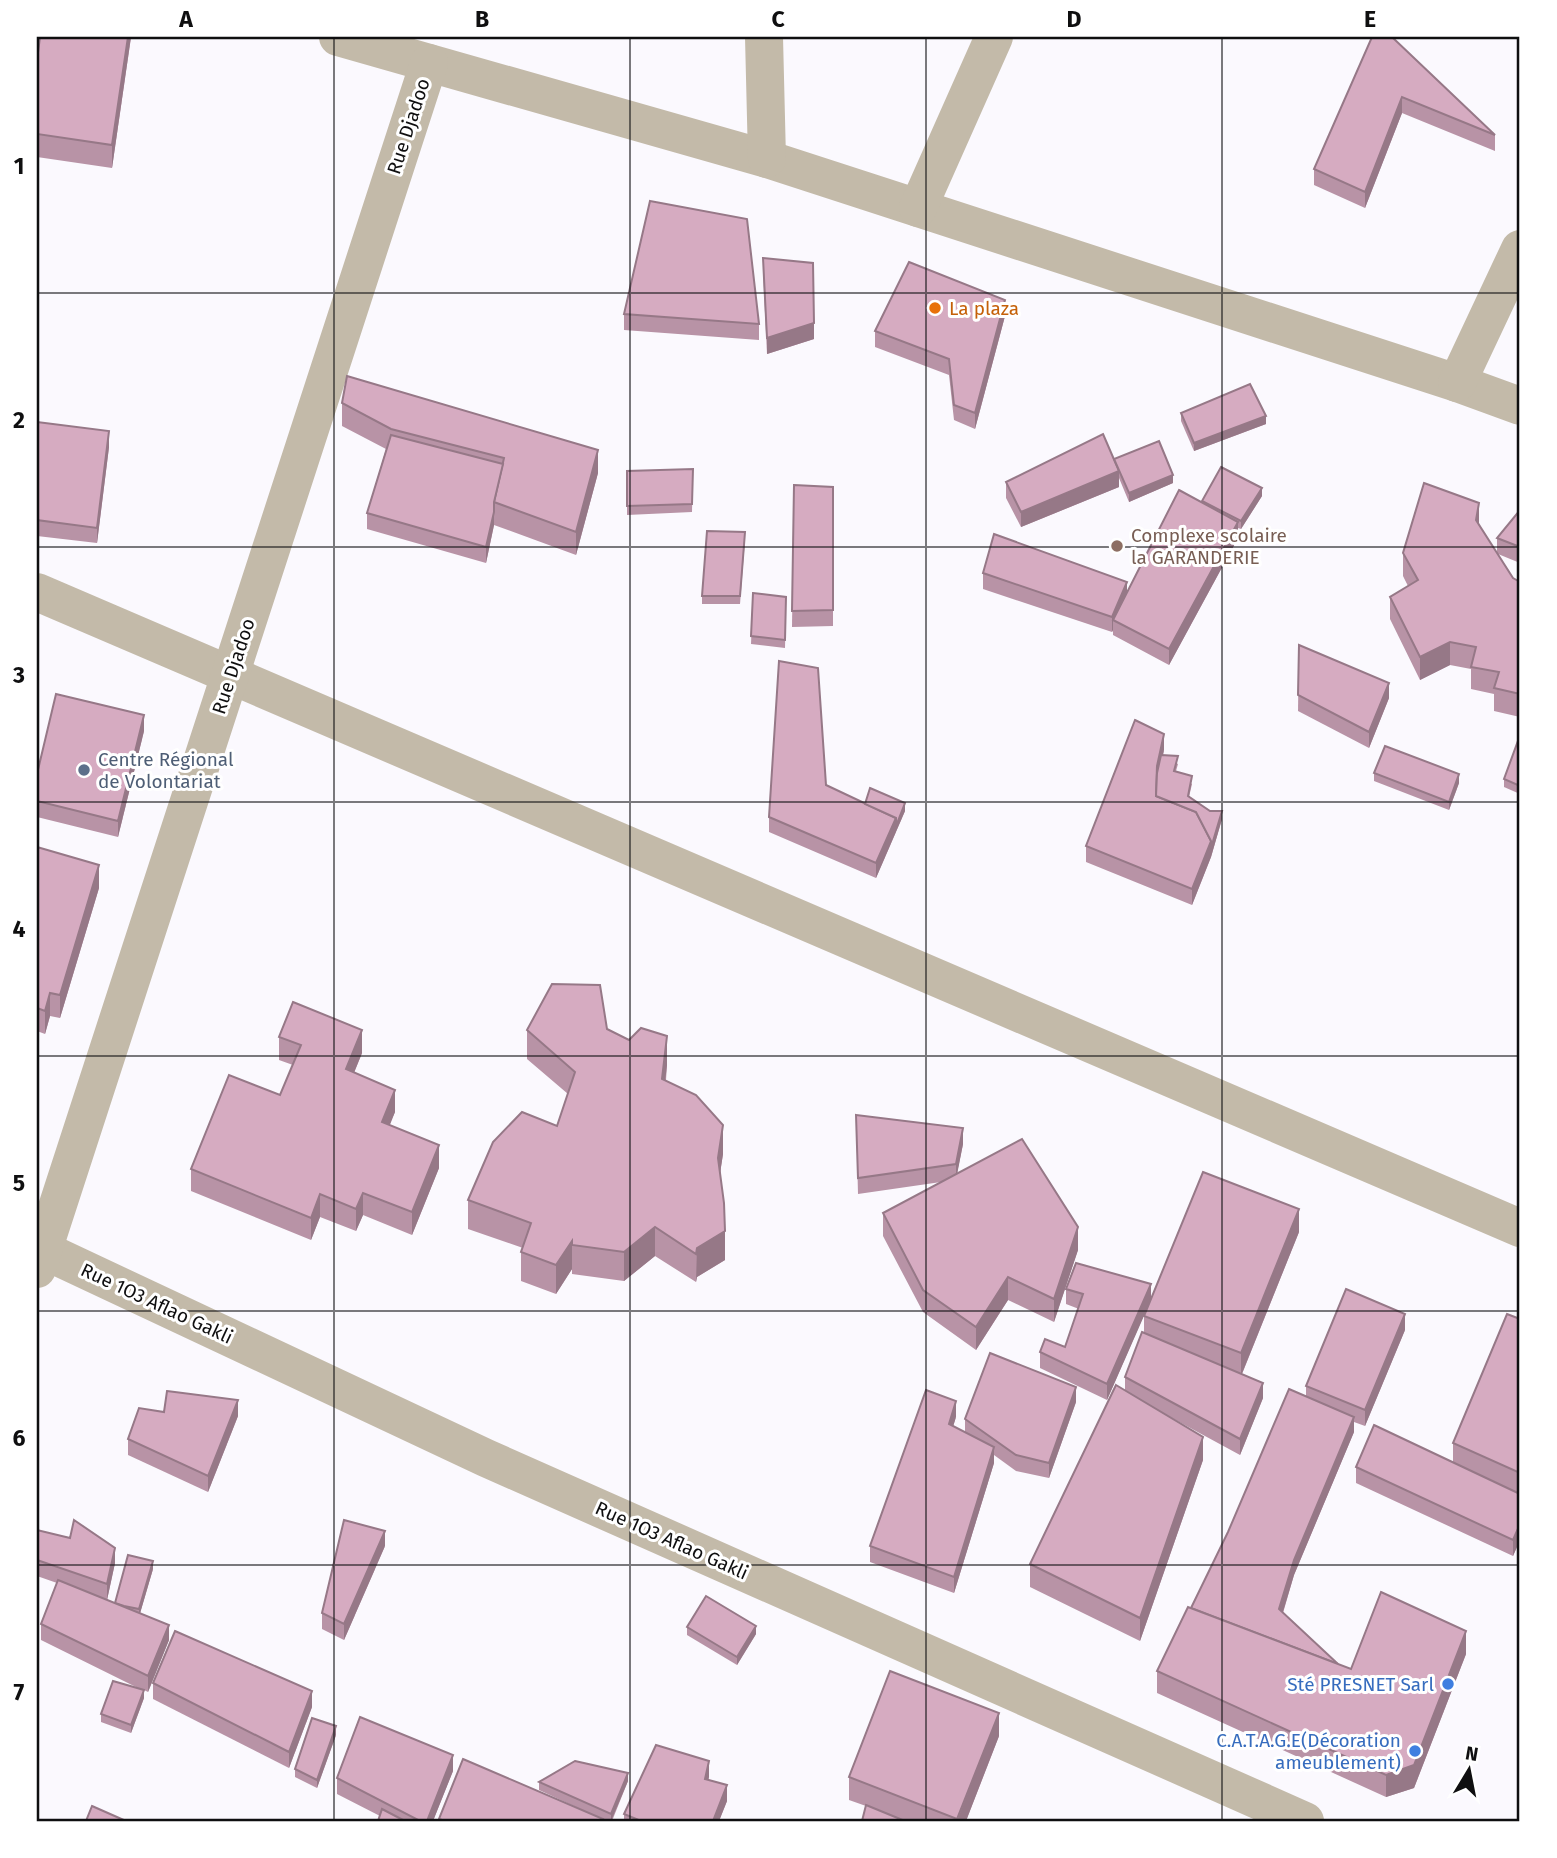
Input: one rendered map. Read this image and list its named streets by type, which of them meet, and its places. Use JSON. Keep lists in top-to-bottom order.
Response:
{
  "streets": {
    "street": ["Rue Djadoo", "Rue 1O3 Aflao Gakli"]
  },
  "crossings": [
    ["Rue Djadoo", "Rue 1O3 Aflao Gakli"]
  ],
  "places": [
    "La plaza",
    "Complexe scolaire la GARANDERIE",
    "Centre Régional de Volontariat",
    "Sté PRESNET Sarl",
    "C.A.T.A.G.E(Décoration ameublement)"
  ],
  "north": "top",
  "grid": {
    "columns": [
      "A",
      "B",
      "C",
      "D",
      "E"
    ],
    "rows": [
      "1",
      "2",
      "3",
      "4",
      "5",
      "6",
      "7"
    ]
  }
}
